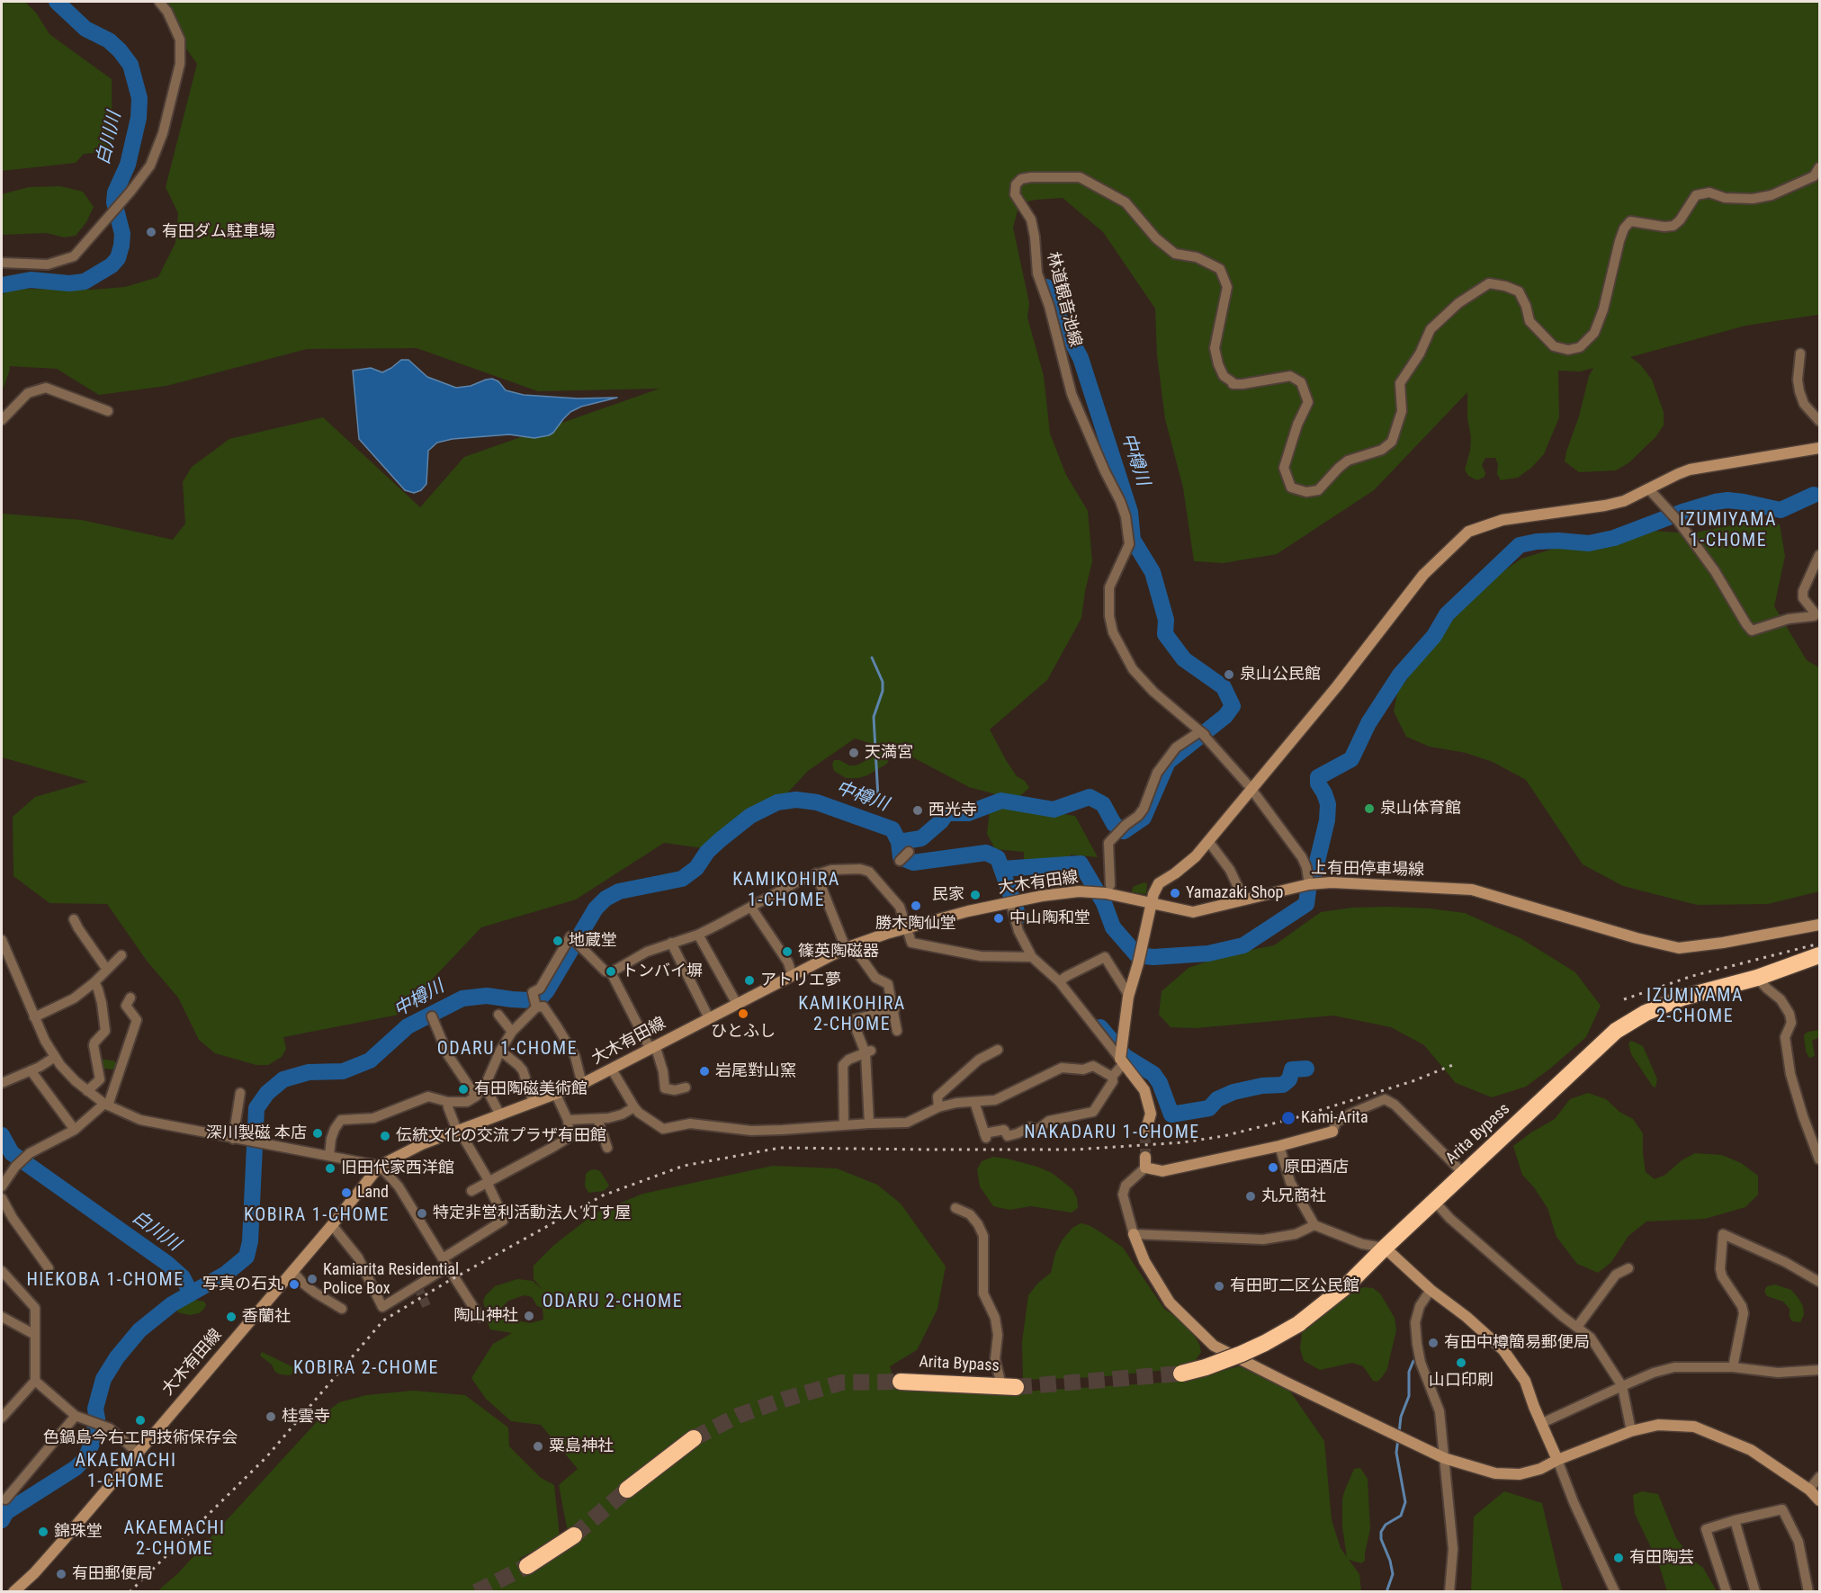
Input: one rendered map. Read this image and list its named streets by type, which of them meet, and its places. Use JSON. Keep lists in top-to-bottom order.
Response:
{
  "streets": {
    "highway": ["Arita Bypass"],
    "main road": ["上有田停車場線", "大木有田線"],
    "street": ["林道観音池線"]
  },
  "crossings": [
    ["上有田停車場線", "大木有田線"]
  ],
  "districts": [
    "IZUMIYAMA 1-CHOME",
    "KAMIKOHIRA 1-CHOME",
    "IZUMIYAMA 2-CHOME",
    "KAMIKOHIRA 2-CHOME",
    "ODARU 1-CHOME",
    "NAKADARU 1-CHOME",
    "KOBIRA 1-CHOME",
    "HIEKOBA 1-CHOME",
    "ODARU 2-CHOME",
    "KOBIRA 2-CHOME",
    "AKAEMACHI 1-CHOME",
    "AKAEMACHI 2-CHOME"
  ],
  "water": ["白川川", "中樽川"],
  "places": [
    "有田ダム駐車場",
    "泉山公民館",
    "天満宮",
    "泉山体育館",
    "西光寺",
    "Yamazaki Shop",
    "民家",
    "勝木陶仙堂",
    "中山陶和堂",
    "地蔵堂",
    "篠英陶磁器",
    "トンバイ塀",
    "アトリエ夢",
    "ひとふし",
    "岩尾對山窯",
    "有田陶磁美術館",
    "Kami-Arita",
    "深川製磁 本店",
    "伝統文化の交流プラザ有田館",
    "原田酒店",
    "旧田代家西洋館",
    "Land",
    "丸兄商社",
    "特定非営利活動法人 灯す屋",
    "Kamiarita Residential Police Box",
    "写真の石丸",
    "有田町二区公民館",
    "陶山神社",
    "香蘭社",
    "有田中樽簡易郵便局",
    "山口印刷",
    "桂雲寺",
    "色鍋島今右エ門技術保存会",
    "粟島神社",
    "錦珠堂",
    "有田陶芸",
    "有田郵便局"
  ]
}
